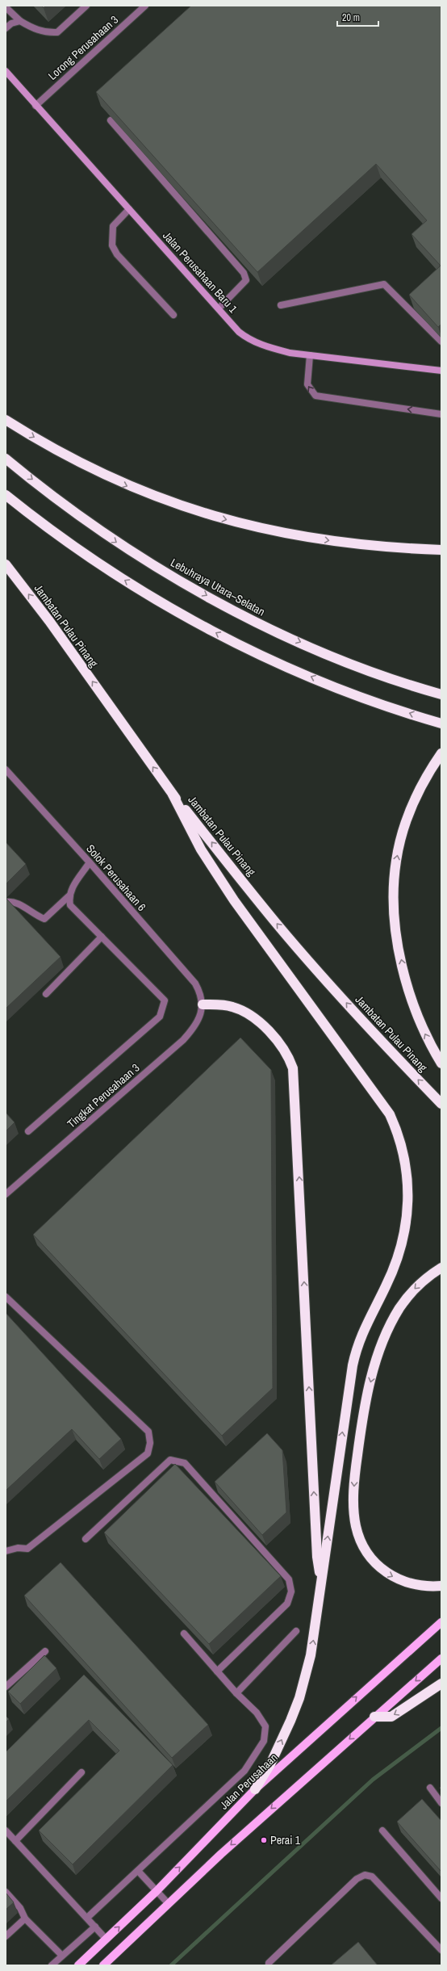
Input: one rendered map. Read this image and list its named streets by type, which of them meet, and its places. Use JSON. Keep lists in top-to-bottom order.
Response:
{
  "streets": {
    "highway": ["Lebuhraya Utara–Selatan", "Jambatan Pulau Pinang"],
    "main road": ["Jalan Perusahaan"],
    "street": [
      "Lorong Perusahaan 3",
      "Jalan Perusahaan Baru 1",
      "Solok Perusahaan 6",
      "Tingkat Perusahaan 3"
    ]
  },
  "crossings": [
    ["Lorong Perusahaan 3", "Jalan Perusahaan Baru 1"],
    ["Solok Perusahaan 6", "Tingkat Perusahaan 3"]
  ],
  "one_way": ["Jambatan Pulau Pinang"],
  "places": ["Perai 1"],
  "scale_bar": "20 m"
}
